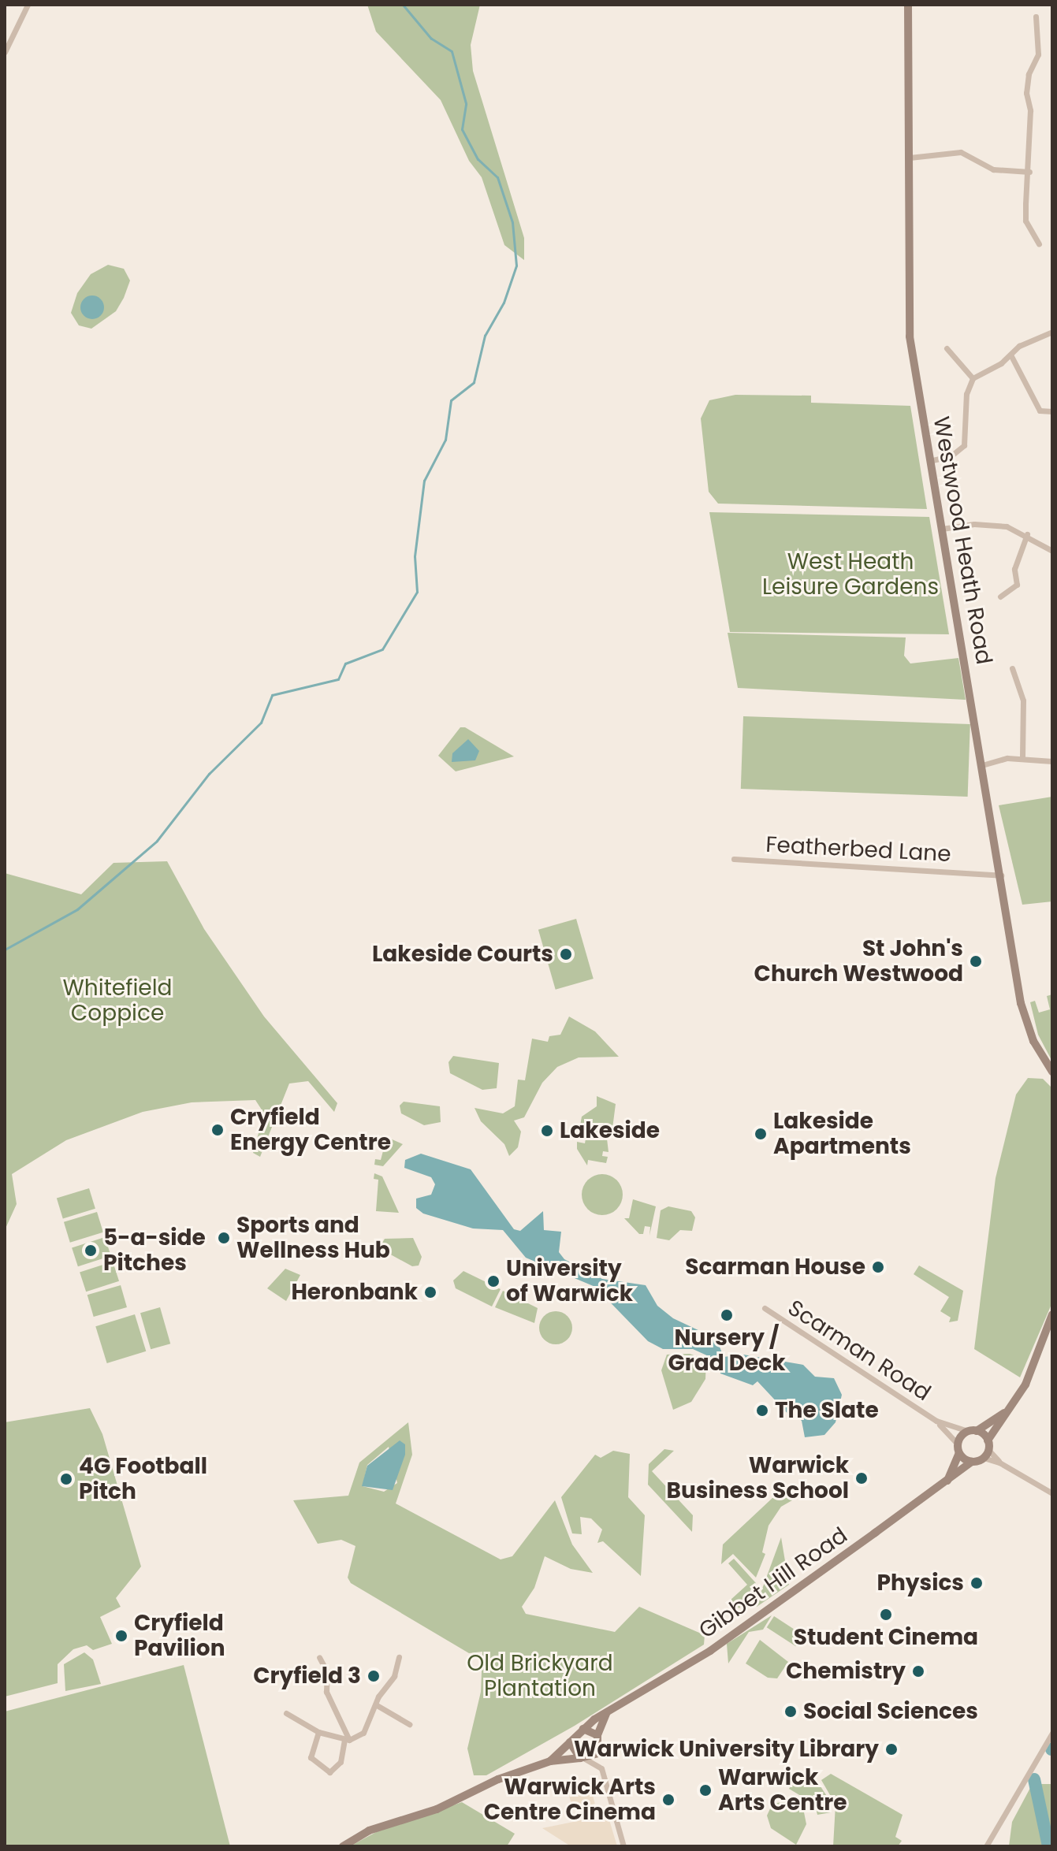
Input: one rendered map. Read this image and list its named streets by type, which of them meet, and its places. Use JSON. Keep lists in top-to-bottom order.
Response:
{
  "streets": {
    "street": [
      "Westwood Heath Road",
      "Featherbed Lane",
      "Scarman Road",
      "Gibbet Hill Road"
    ]
  },
  "crossings": [
    ["Westwood Heath Road", "Featherbed Lane"]
  ],
  "parks": ["West Heath Leisure Gardens", "Whitefield Coppice", "Old Brickyard Plantation"],
  "places": [
    "Lakeside Courts",
    "St John's Church Westwood",
    "Cryfield Energy Centre",
    "Lakeside",
    "Lakeside Apartments",
    "Sports and Wellness Hub",
    "5-a-side Pitches",
    "Scarman House",
    "University of Warwick",
    "Heronbank",
    "Nursery / Grad Deck",
    "The Slate",
    "Warwick Business School",
    "4G Football Pitch",
    "Physics",
    "Student Cinema",
    "Cryfield Pavilion",
    "Chemistry",
    "Cryfield 3",
    "Social Sciences",
    "Warwick University Library",
    "Warwick Arts Centre",
    "Warwick Arts Centre Cinema"
  ]
}
